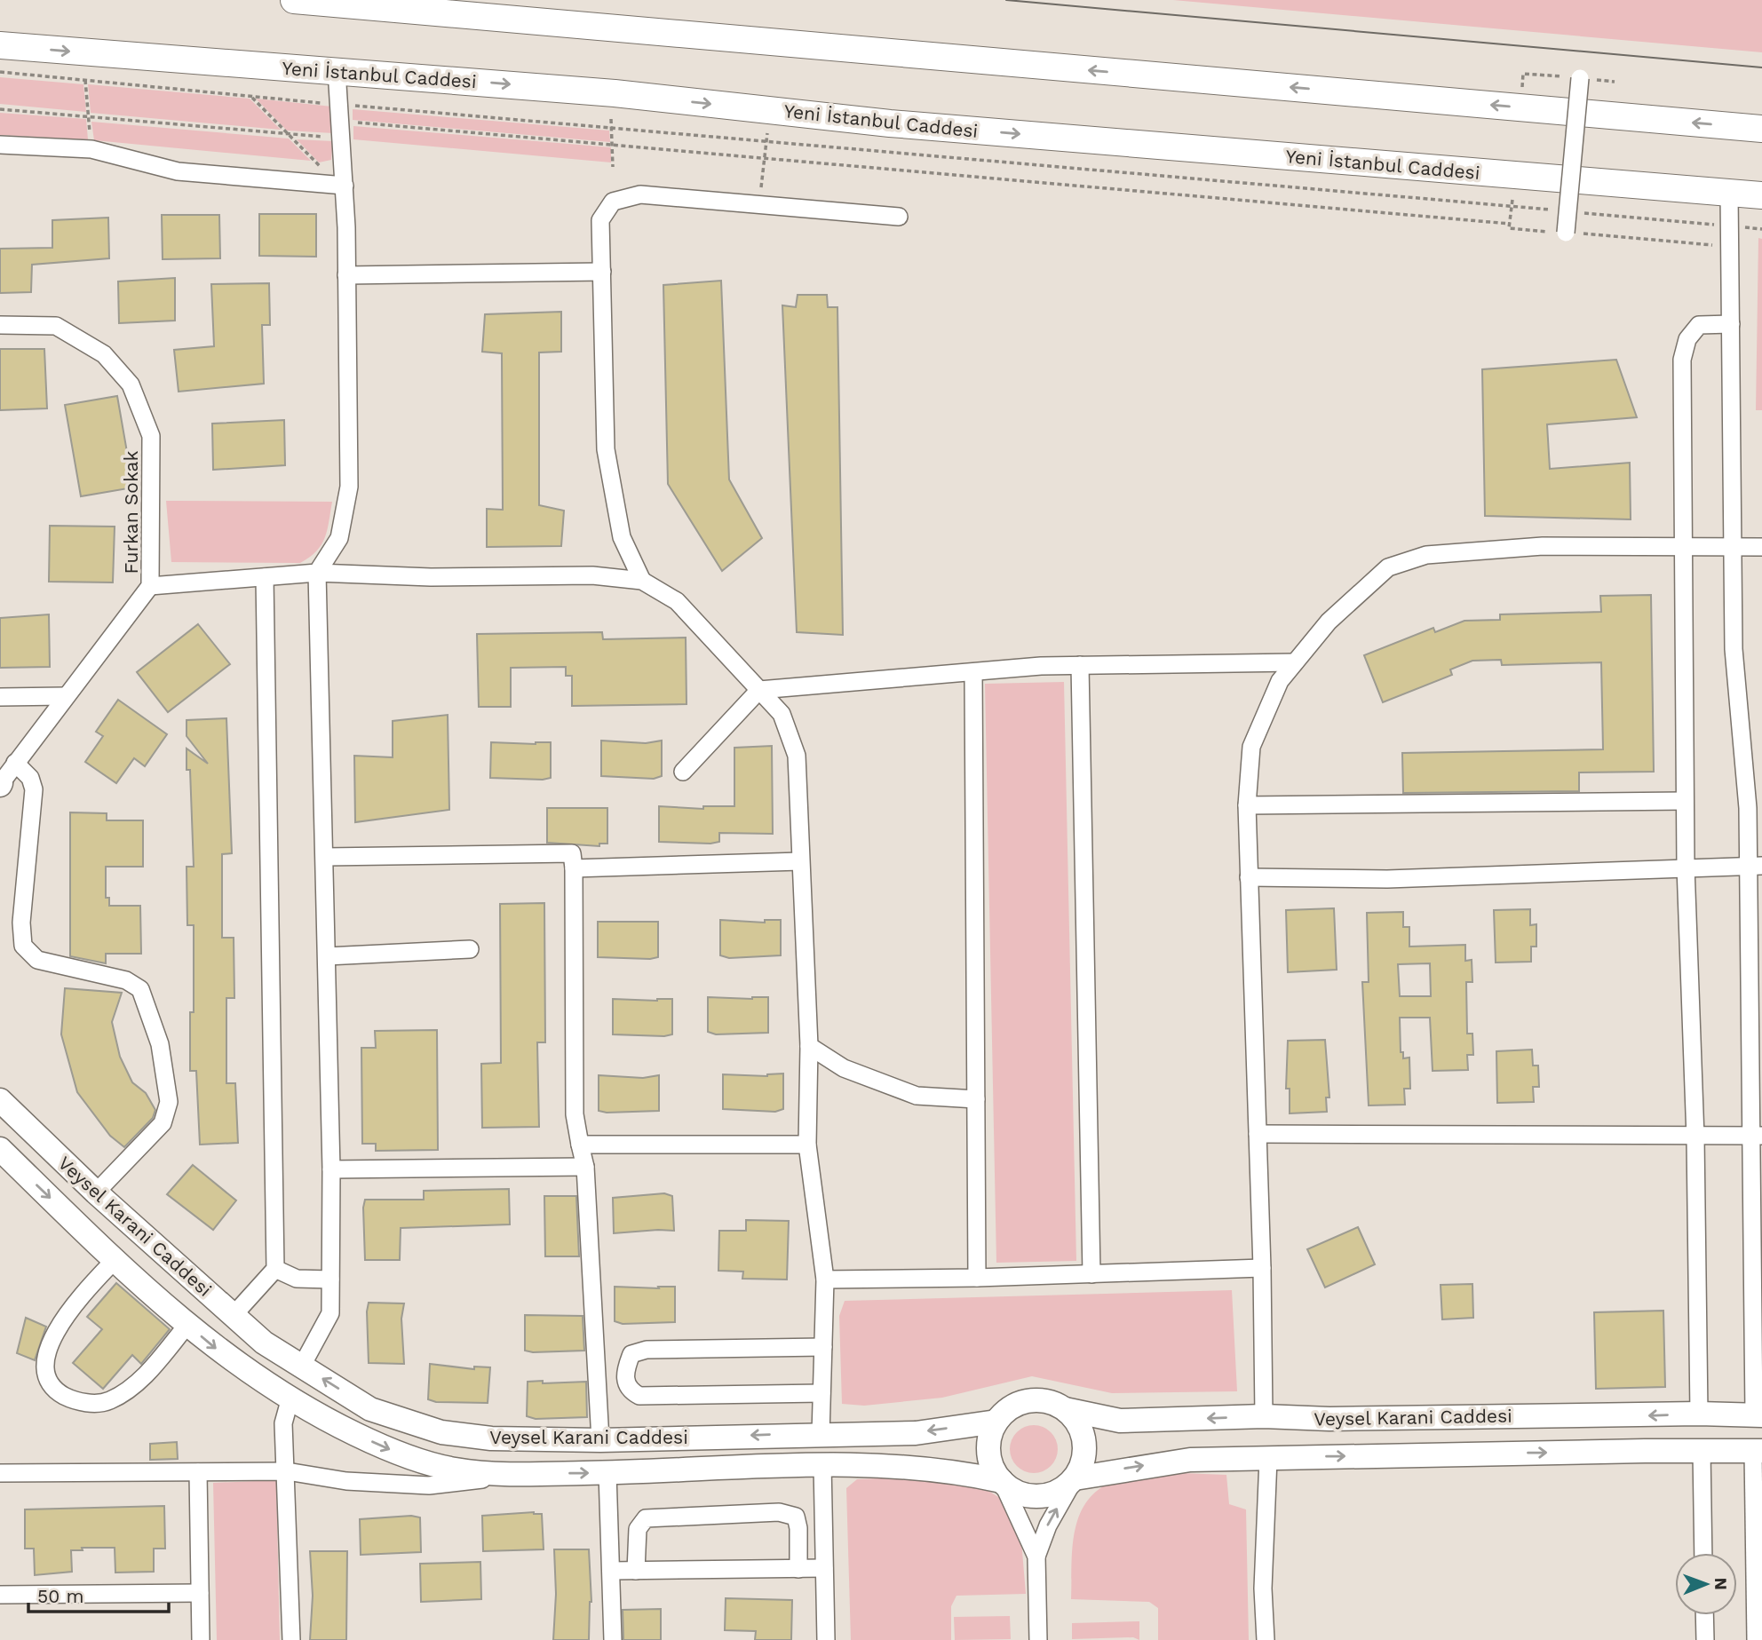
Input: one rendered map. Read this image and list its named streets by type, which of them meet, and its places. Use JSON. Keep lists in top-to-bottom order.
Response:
{
  "streets": {
    "highway": ["Yeni İstanbul Caddesi"],
    "main road": ["Veysel Karani Caddesi"],
    "street": ["Furkan Sokak"]
  },
  "scale_bar": "50 m",
  "north": "right"
}
